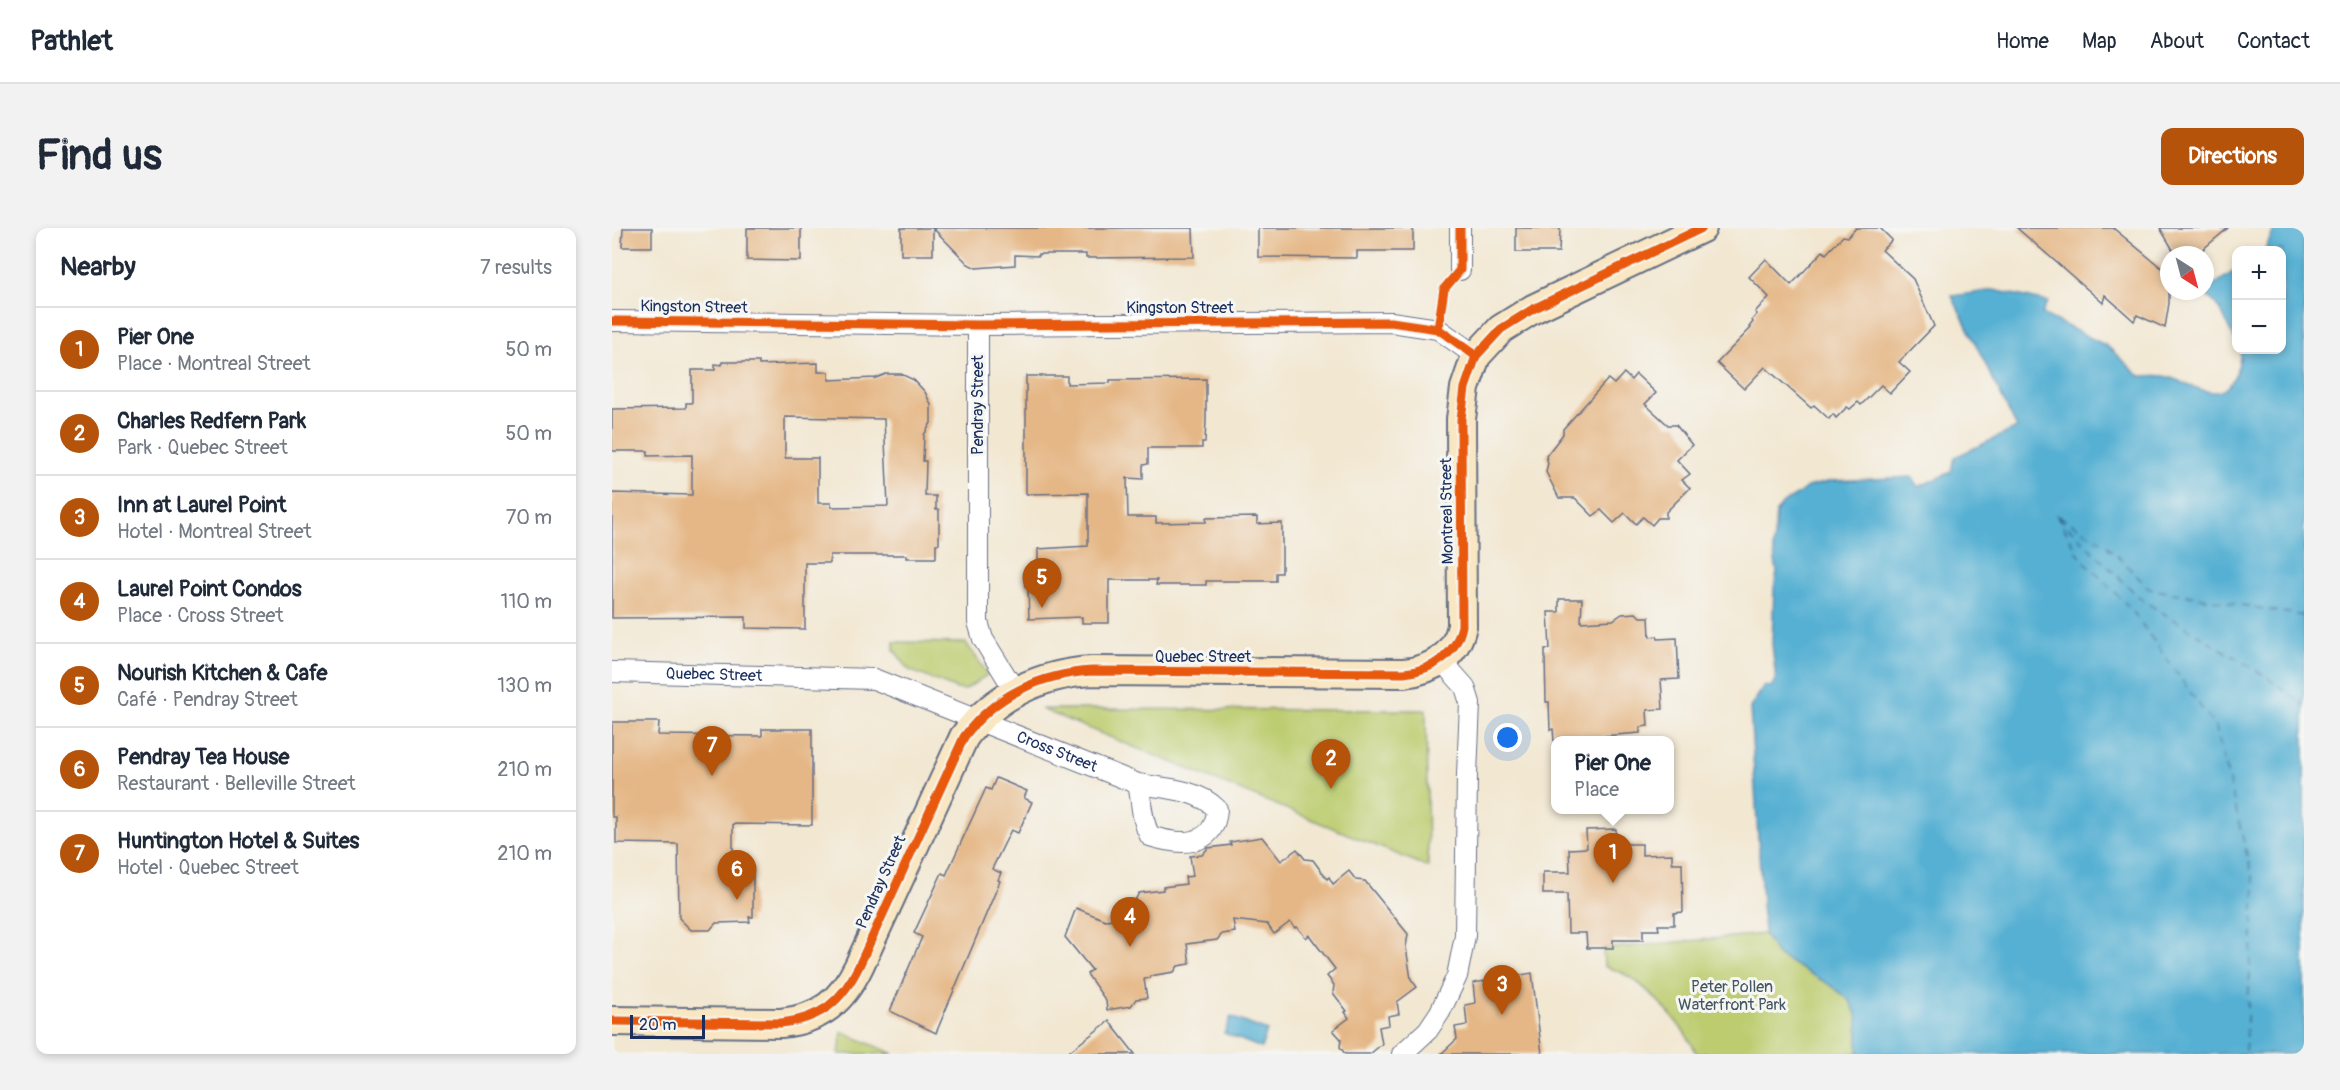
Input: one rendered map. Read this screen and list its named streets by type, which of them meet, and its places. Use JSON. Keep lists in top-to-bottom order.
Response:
{
  "streets": {
    "street": [
      "Kingston Street",
      "Pendray Street",
      "Montreal Street",
      "Quebec Street",
      "Cross Street"
    ]
  },
  "crossings": [
    ["Kingston Street", "Pendray Street"],
    ["Kingston Street", "Montreal Street"],
    ["Pendray Street", "Quebec Street"],
    ["Pendray Street", "Cross Street"],
    ["Montreal Street", "Quebec Street"],
    ["Quebec Street", "Cross Street"]
  ],
  "parks": ["Peter Pollen Waterfront Park"],
  "scale_bar": "20 m",
  "north": "bottom right",
  "page": {
    "header": "Pathlet",
    "nav": [
      "Home",
      "Map",
      "About",
      "Contact"
    ],
    "buttons": "Directions",
    "title": "Find us",
    "heading": ["Nearby", "7 results"],
    "map_buttons": ["+", "−"],
    "list": [
      {
        "mark": "1",
        "name": "Pier One",
        "note": "Place · Montreal Street",
        "value": "50 m"
      },
      {
        "mark": "2",
        "name": "Charles Redfern Park",
        "note": "Park · Quebec Street",
        "value": "50 m"
      },
      {
        "mark": "3",
        "name": "Inn at Laurel Point",
        "note": "Hotel · Montreal Street",
        "value": "70 m"
      },
      {
        "mark": "4",
        "name": "Laurel Point Condos",
        "note": "Place · Cross Street",
        "value": "110 m"
      },
      {
        "mark": "5",
        "name": "Nourish Kitchen & Cafe",
        "note": "Café · Pendray Street",
        "value": "130 m"
      },
      {
        "mark": "6",
        "name": "Pendray Tea House",
        "note": "Restaurant · Belleville Street",
        "value": "210 m"
      },
      {
        "mark": "7",
        "name": "Huntington Hotel & Suites",
        "note": "Hotel · Quebec Street",
        "value": "210 m"
      }
    ],
    "pins": [
      "5",
      "7",
      "2",
      "1",
      "6",
      "4",
      "3"
    ],
    "popup": ["Pier One", "Place"],
    "scale": "20 m"
  }
}
